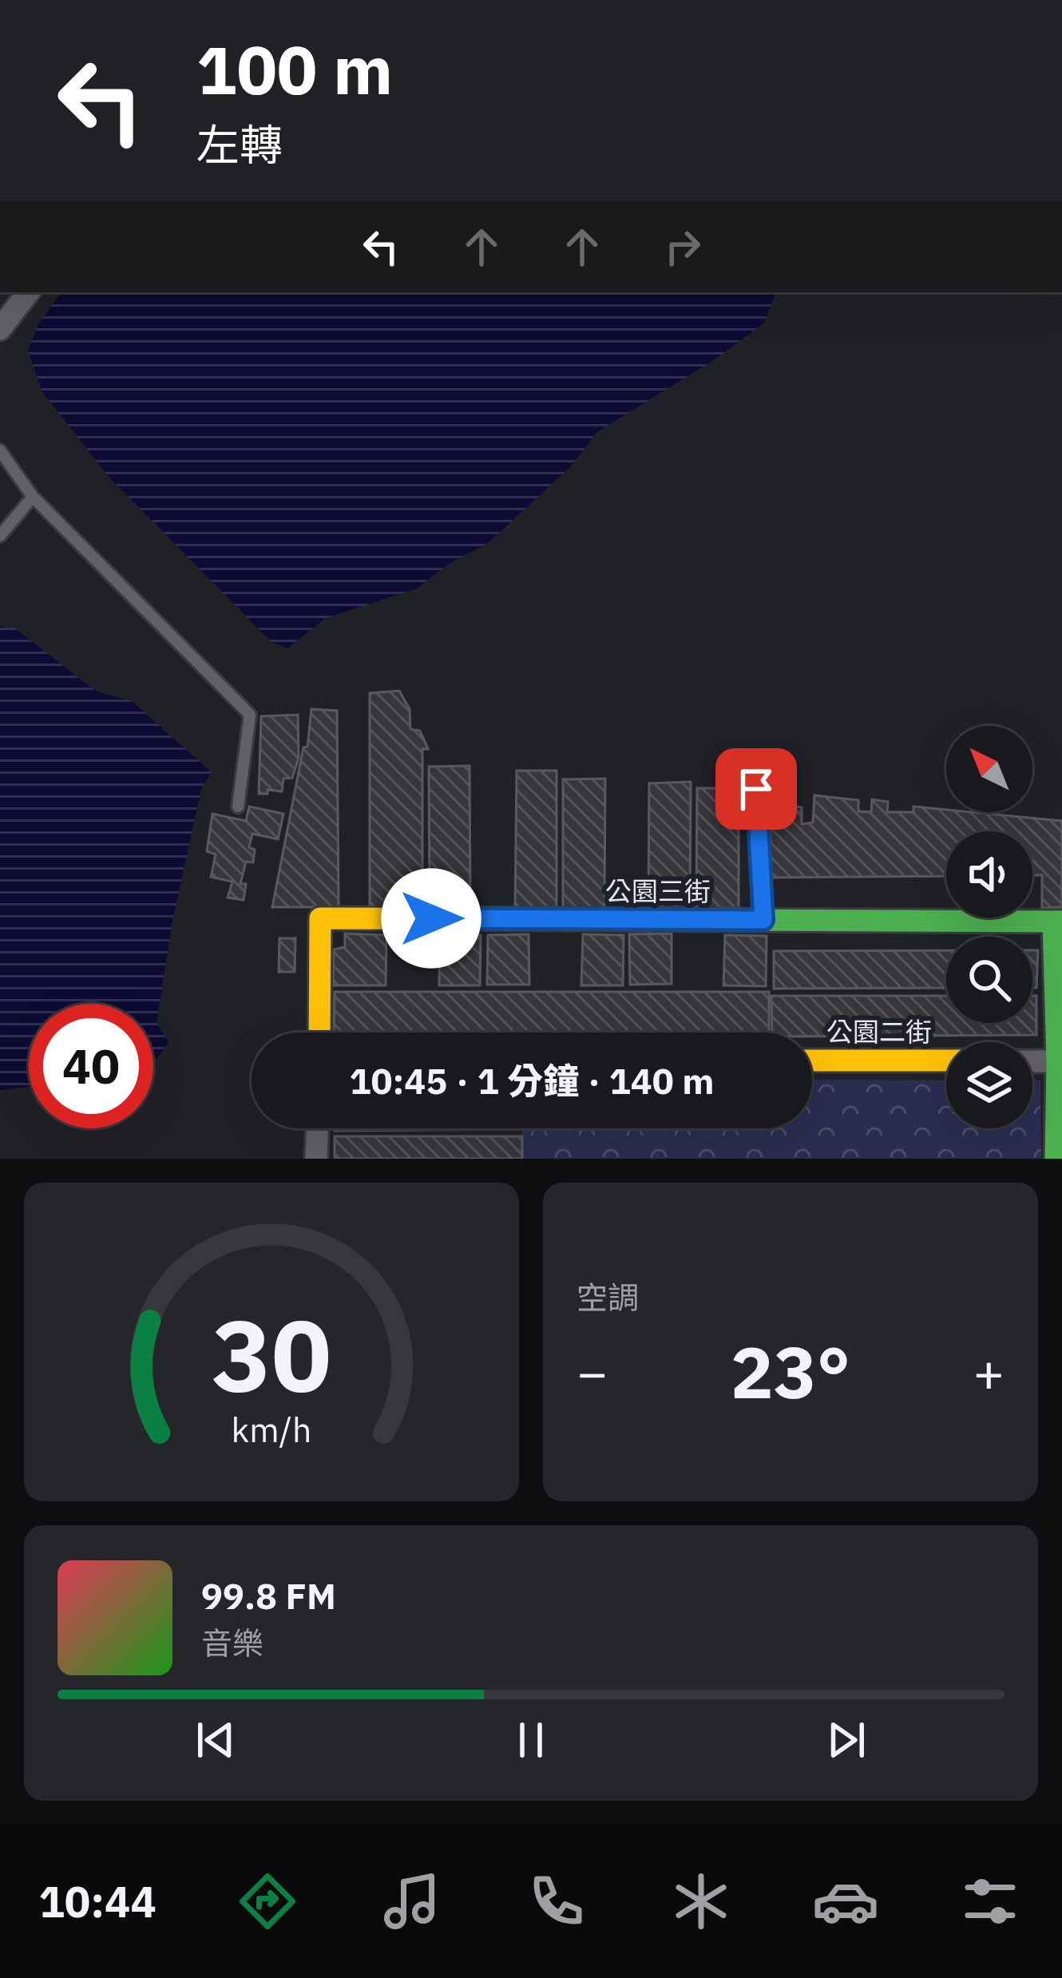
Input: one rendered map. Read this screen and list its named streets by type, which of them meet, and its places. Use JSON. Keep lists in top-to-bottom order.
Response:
{
  "streets": {
    "street": ["公園三街", "公園二街"]
  },
  "north": "top left",
  "page": {
    "turn": ["100 m", "左轉"],
    "limit": "40",
    "trip": "10:45 · 1 分鐘 · 140 m",
    "tile": "空調",
    "heat": ["−", "23°", "+"],
    "song": ["99.8 FM", "音樂"],
    "tabs": "10:44",
    "gauge": ["30", "km/h"]
  }
}
